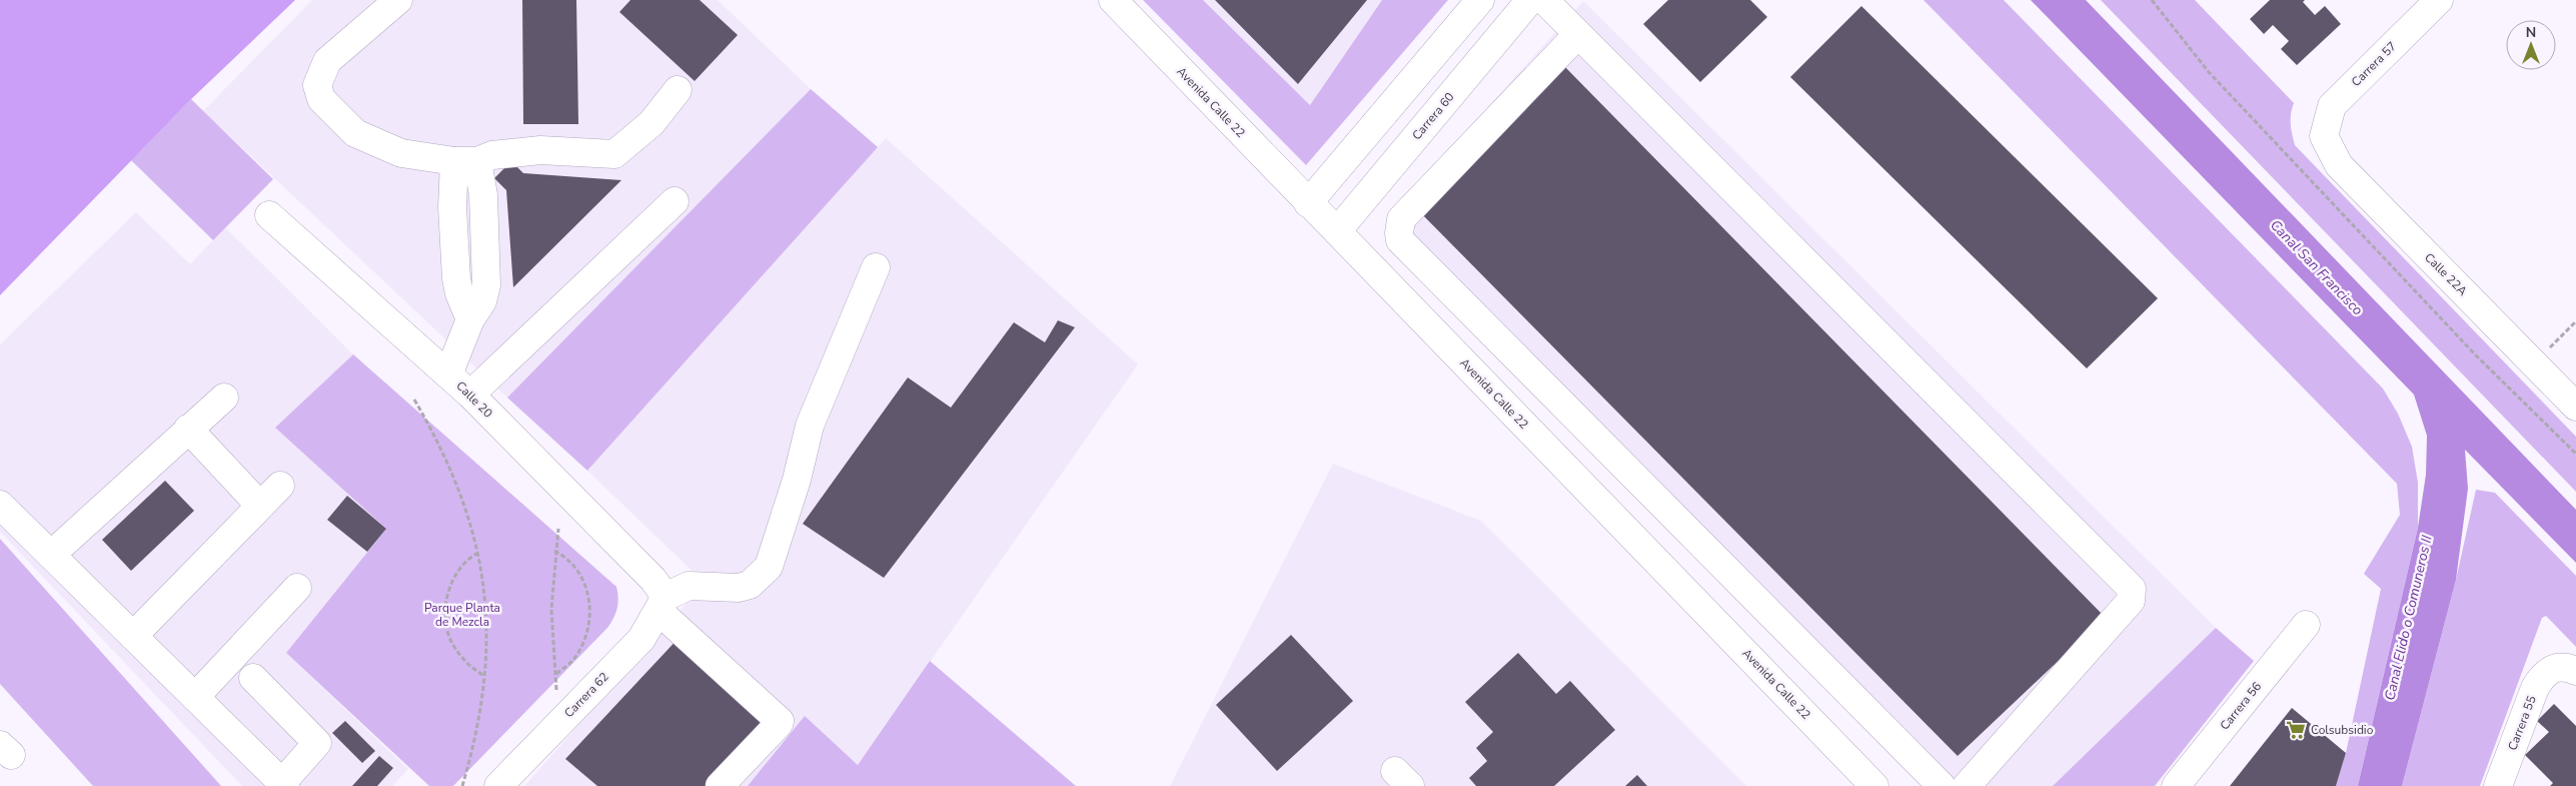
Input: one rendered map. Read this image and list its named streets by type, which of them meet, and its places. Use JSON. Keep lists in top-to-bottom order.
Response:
{
  "streets": {
    "street": [
      "Carrera 57",
      "Avenida Calle 22",
      "Carrera 60",
      "Calle 22A",
      "Calle 20",
      "Carrera 62",
      "Carrera 56",
      "Carrera 55"
    ]
  },
  "crossings": [
    ["Carrera 57", "Calle 22A"],
    ["Avenida Calle 22", "Carrera 60"],
    ["Calle 20", "Carrera 62"]
  ],
  "water": ["Canal San Francisco", "Canal Elido o Comuneros II"],
  "parks": ["Parque Planta de Mezcla"],
  "places": {
    "supermarket": ["Colsubsidio"]
  },
  "north": "top"
}
